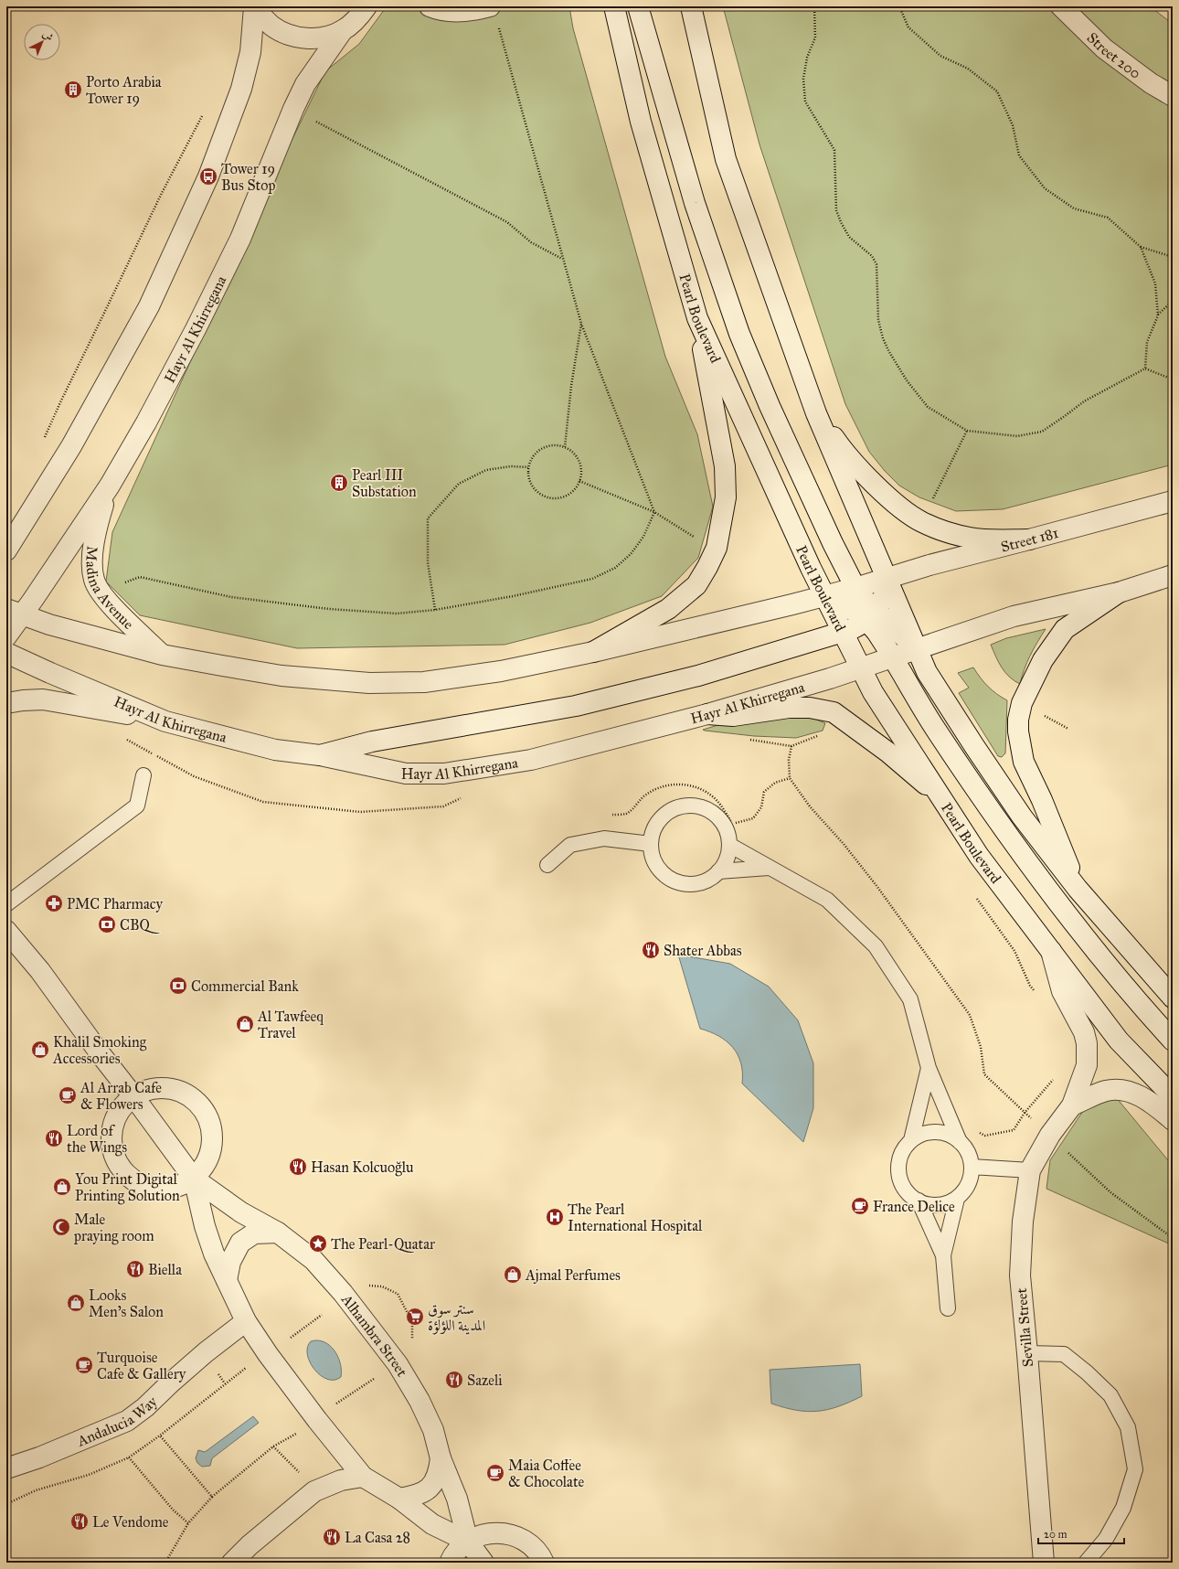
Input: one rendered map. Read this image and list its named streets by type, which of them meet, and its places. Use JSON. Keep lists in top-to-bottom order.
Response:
{
  "streets": {
    "street": [
      "Street 200",
      "Pearl Boulevard",
      "Hayr Al Khirregana",
      "Street 181",
      "Madina Avenue",
      "Sevilla Street",
      "Alhambra Street",
      "Andalucia Way"
    ]
  },
  "crossings": [
    ["Pearl Boulevard", "Hayr Al Khirregana"],
    ["Pearl Boulevard", "Sevilla Street"],
    ["Hayr Al Khirregana", "Madina Avenue"],
    ["Alhambra Street", "Andalucia Way"]
  ],
  "places": {
    "building": ["Porto Arabia Tower 19", "Pearl III Substation"],
    "bus stop": ["Tower 19 Bus Stop"],
    "pharmacy": ["PMC Pharmacy"],
    "bank": ["CBQ", "Commercial Bank"],
    "restaurant": [
      "Shater Abbas",
      "Lord of the Wings",
      "Hasan Kolcuoğlu",
      "Biella",
      "Sazeli",
      "Le Vendome",
      "La Casa 28"
    ],
    "shop": [
      "Al Tawfeeq Travel",
      "Khalil Smoking Accessories",
      "You Print Digital Printing Solution",
      "Ajmal Perfumes",
      "Looks Men's Salon"
    ],
    "cafe": [
      "Al Arrab Cafe & Flowers",
      "France Delice",
      "Turquoise Cafe & Gallery",
      "Maia Coffee & Chocolate"
    ],
    "hospital": ["The Pearl International Hospital"],
    "mosque": ["Male praying room"],
    "place": ["The Pearl-Quatar"],
    "supermarket": ["سنتر سوق المدينة اللؤلؤة"]
  },
  "scale_bar": "20 m",
  "north": "top right"
}
